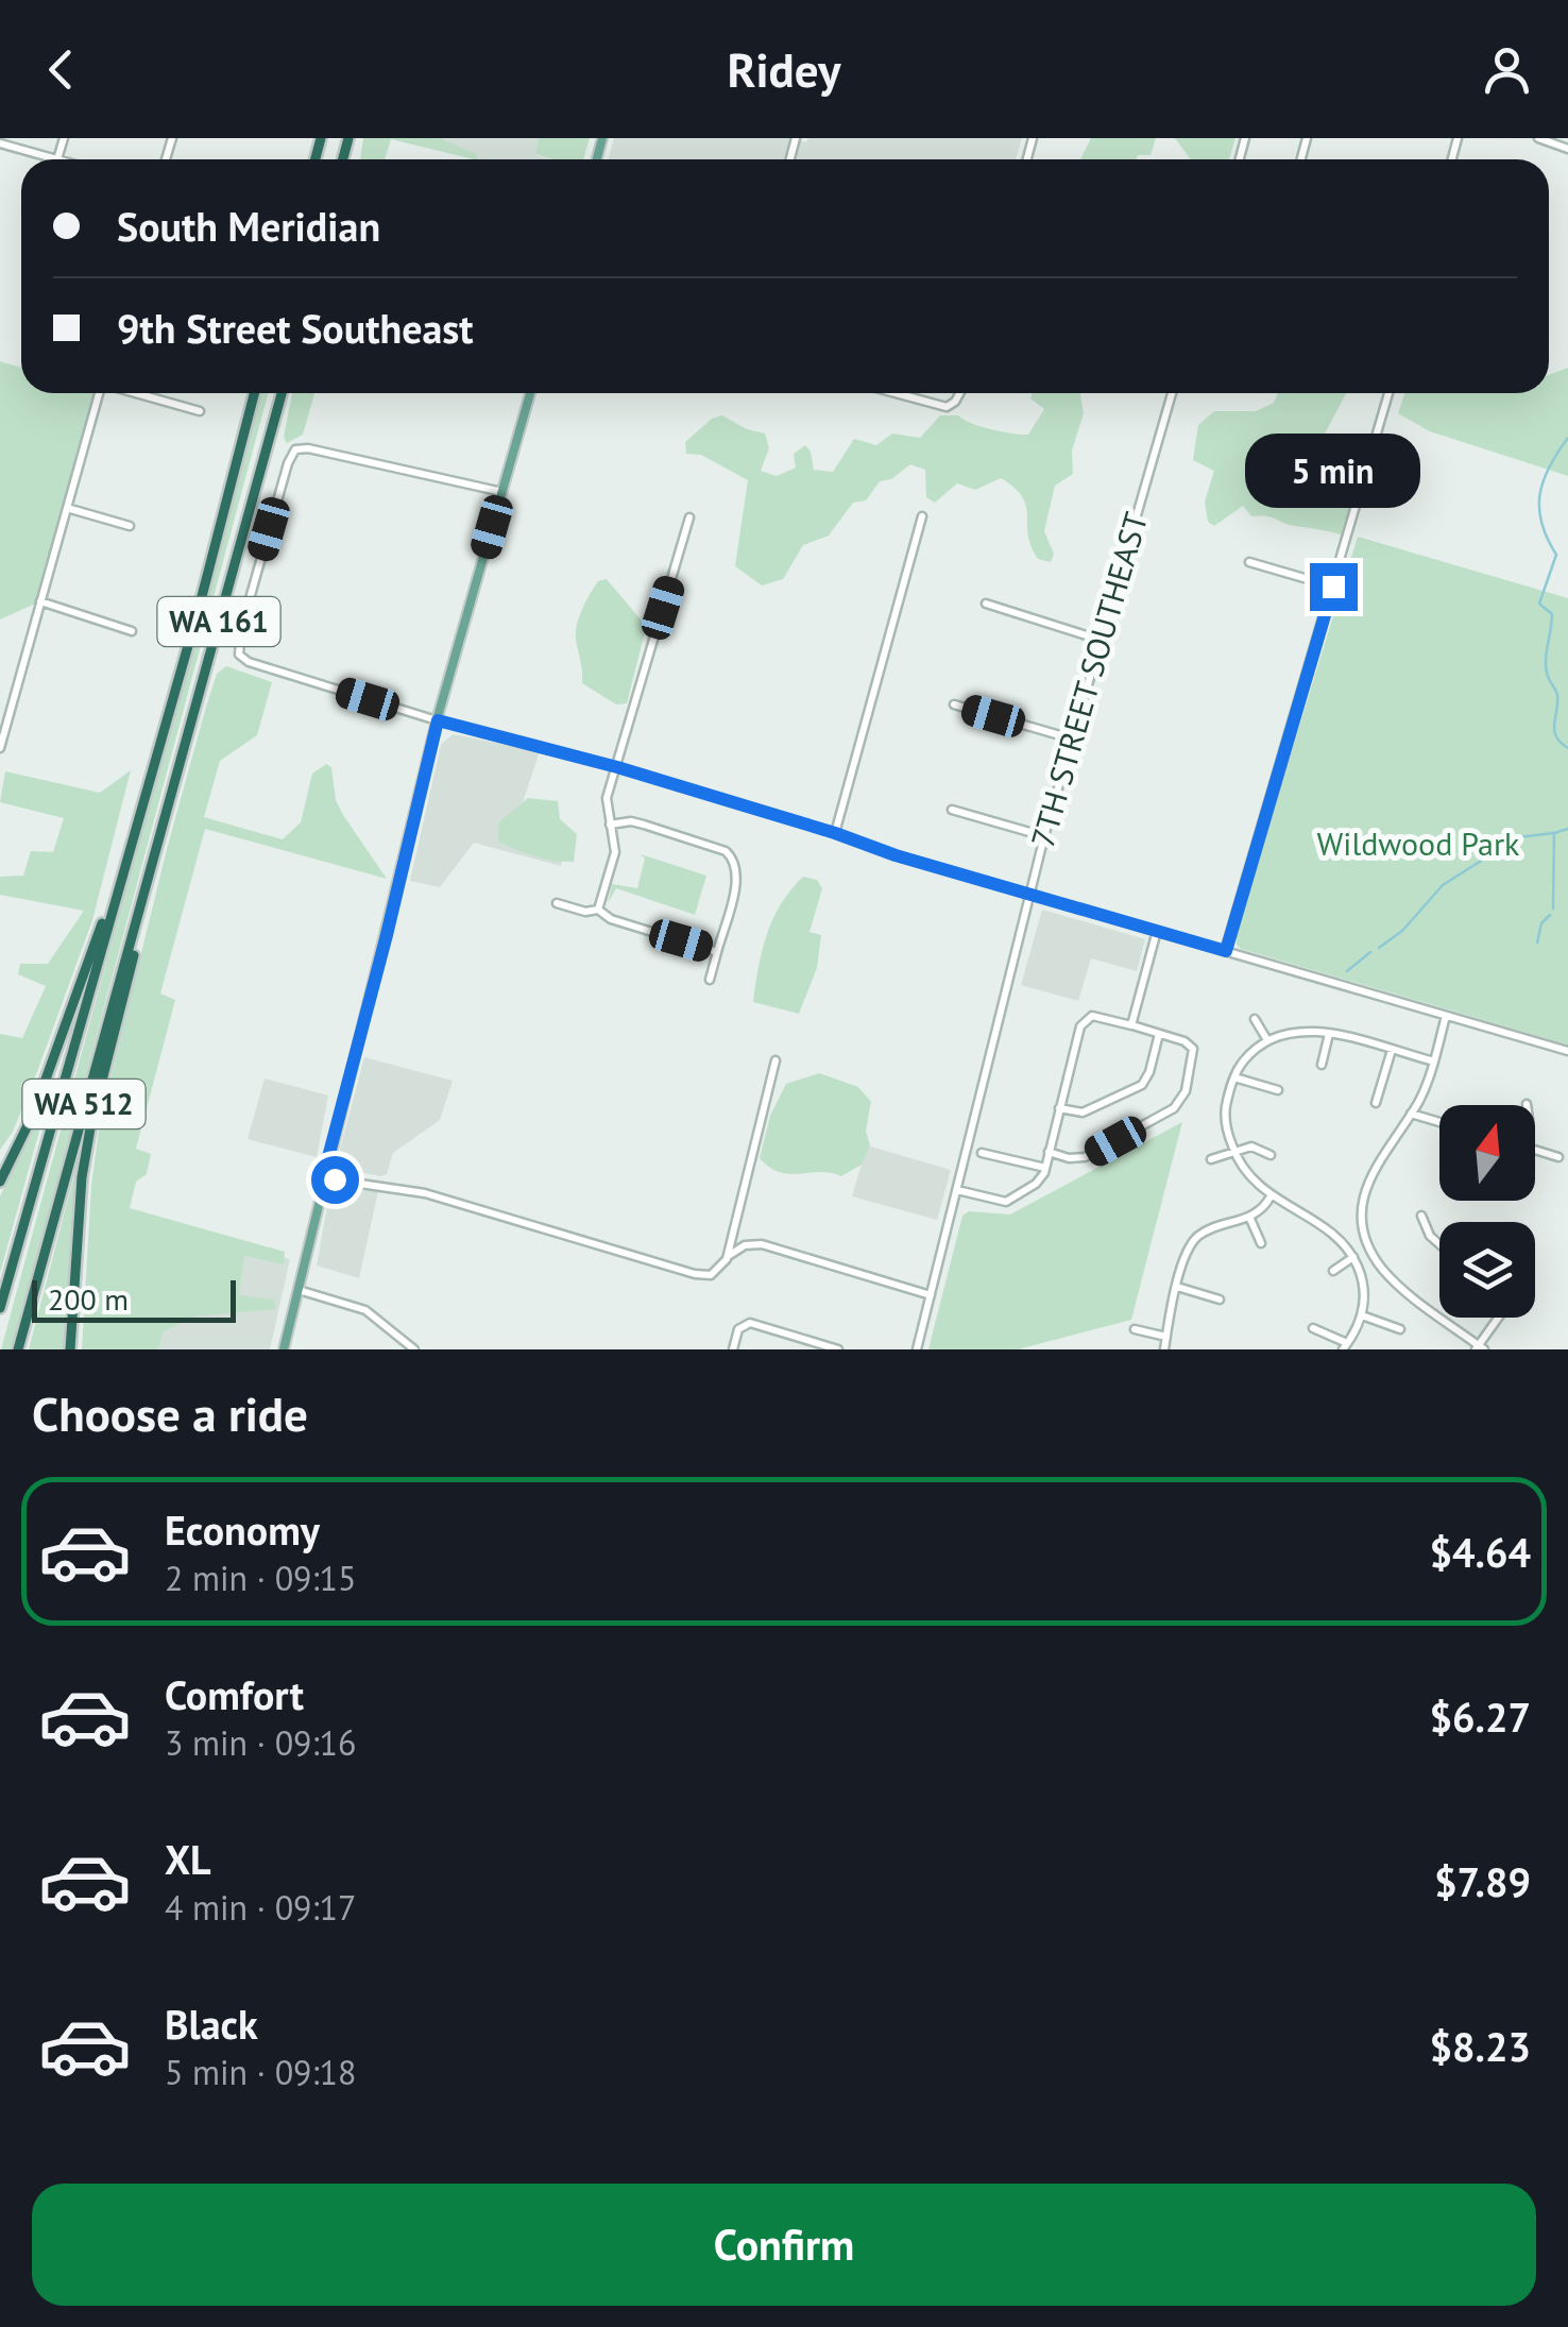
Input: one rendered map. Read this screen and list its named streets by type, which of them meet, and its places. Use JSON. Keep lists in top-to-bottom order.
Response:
{
  "streets": {
    "highway": ["WA 161", "WA 512"],
    "street": ["7TH STREET SOUTHEAST"]
  },
  "crossings": [
    ["WA 161", "WA 512"]
  ],
  "parks": ["Wildwood Park"],
  "scale_bar": "200 m",
  "north": "top",
  "page": {
    "header": "Ridey",
    "banner": ["South Meridian", "9th Street Southeast"],
    "bubble": "5 min",
    "scale": "200 m",
    "heading": "Choose a ride",
    "list": [
      {
        "name": "Economy",
        "note": "2 min · 09:15",
        "value": "$4.64"
      },
      {
        "name": "Comfort",
        "note": "3 min · 09:16",
        "value": "$6.27"
      },
      {
        "name": "XL",
        "note": "4 min · 09:17",
        "value": "$7.89"
      },
      {
        "name": "Black",
        "note": "5 min · 09:18",
        "value": "$8.23"
      }
    ],
    "buttons": "Confirm"
  }
}
